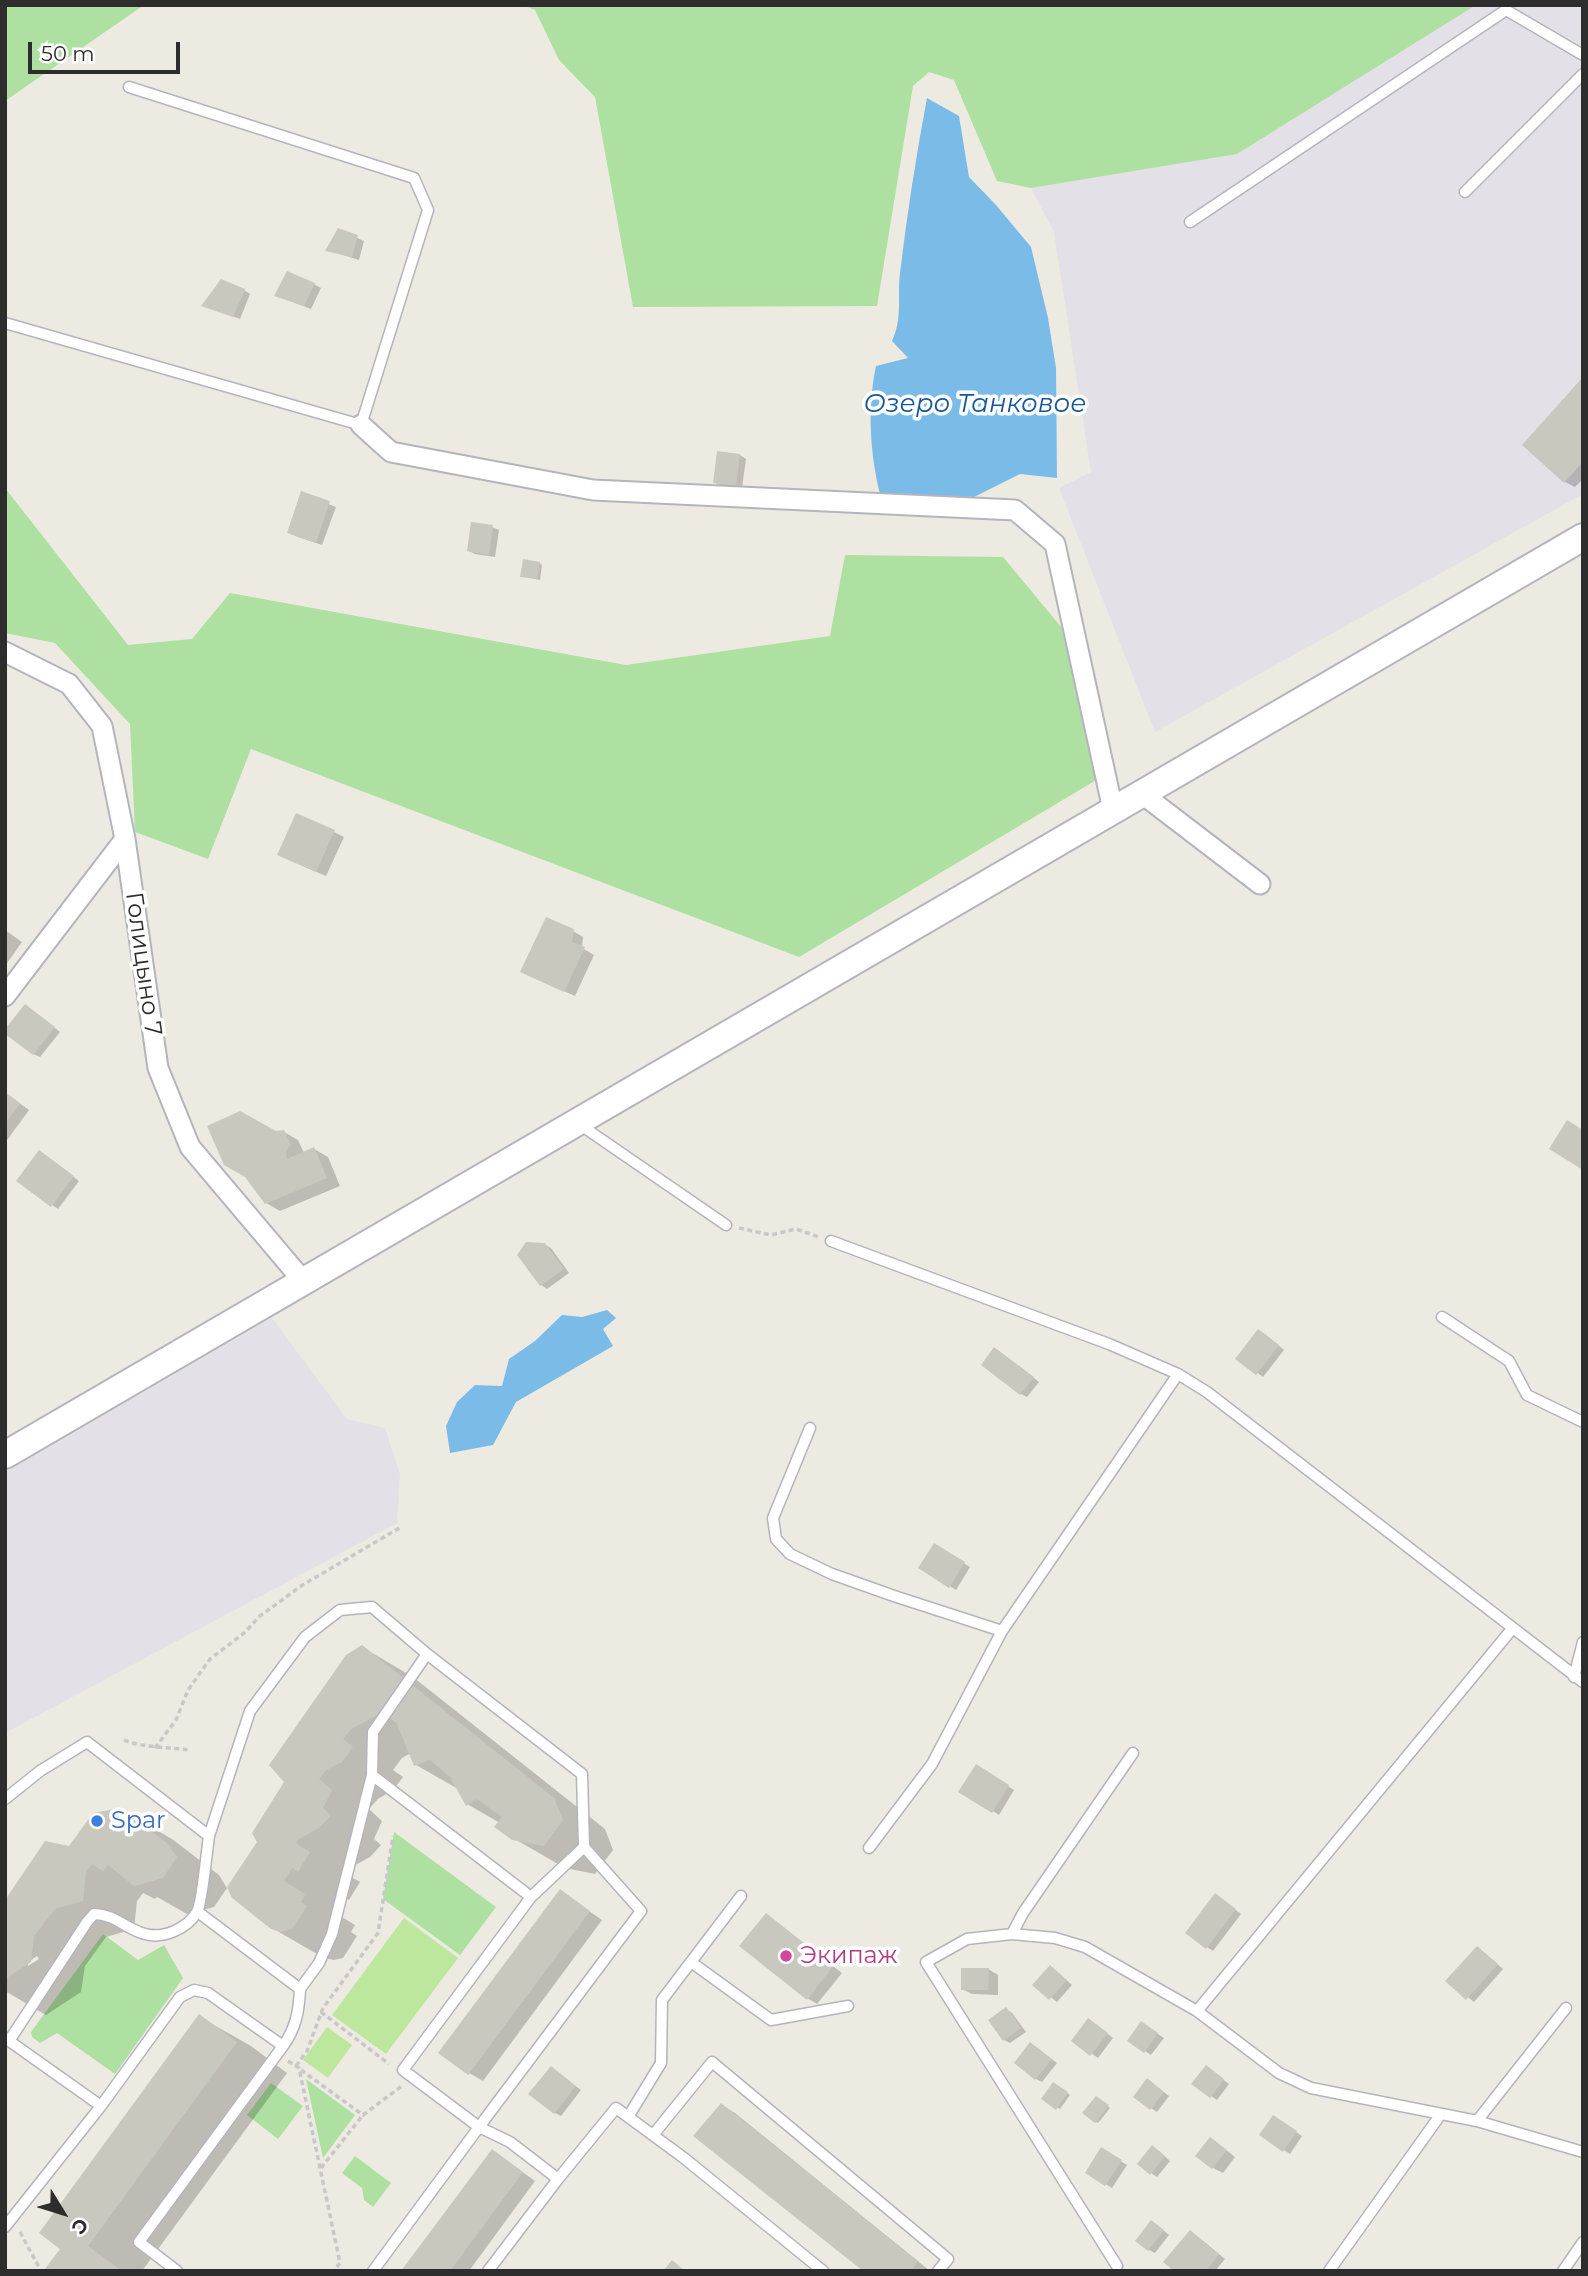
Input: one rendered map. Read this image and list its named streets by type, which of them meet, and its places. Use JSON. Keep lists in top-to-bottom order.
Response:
{
  "streets": {
    "street": ["Голицыно 7"]
  },
  "water": ["Озеро Танковое"],
  "places": ["Spar", "Экипаж"],
  "scale_bar": "50 m",
  "north": "bottom right"
}
